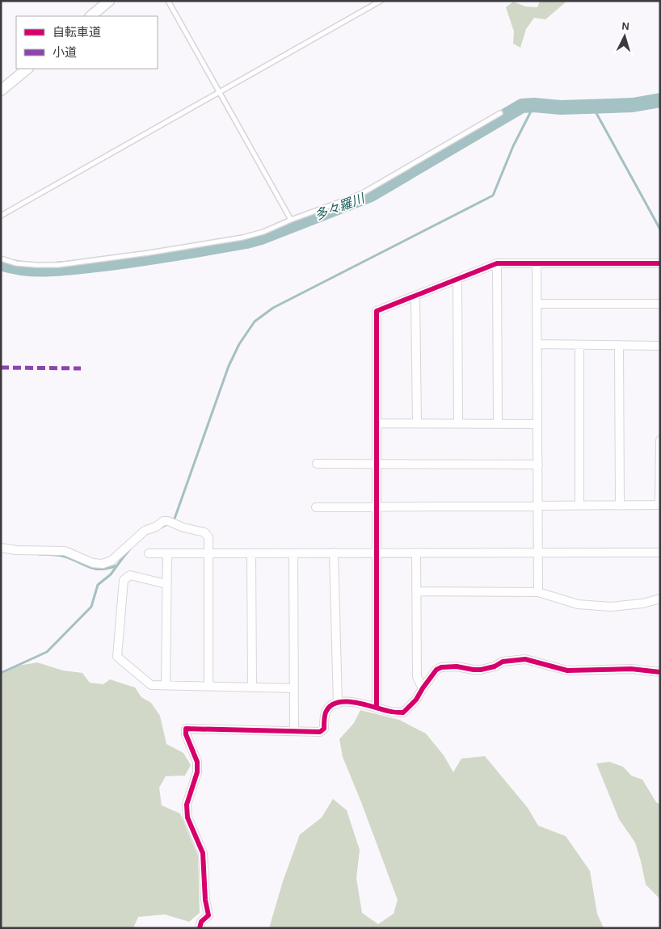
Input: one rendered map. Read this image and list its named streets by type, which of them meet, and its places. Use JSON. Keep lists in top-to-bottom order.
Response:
{
  "water": ["多々羅川"],
  "legend": ["自転車道", "小道"],
  "north": "top"
}
